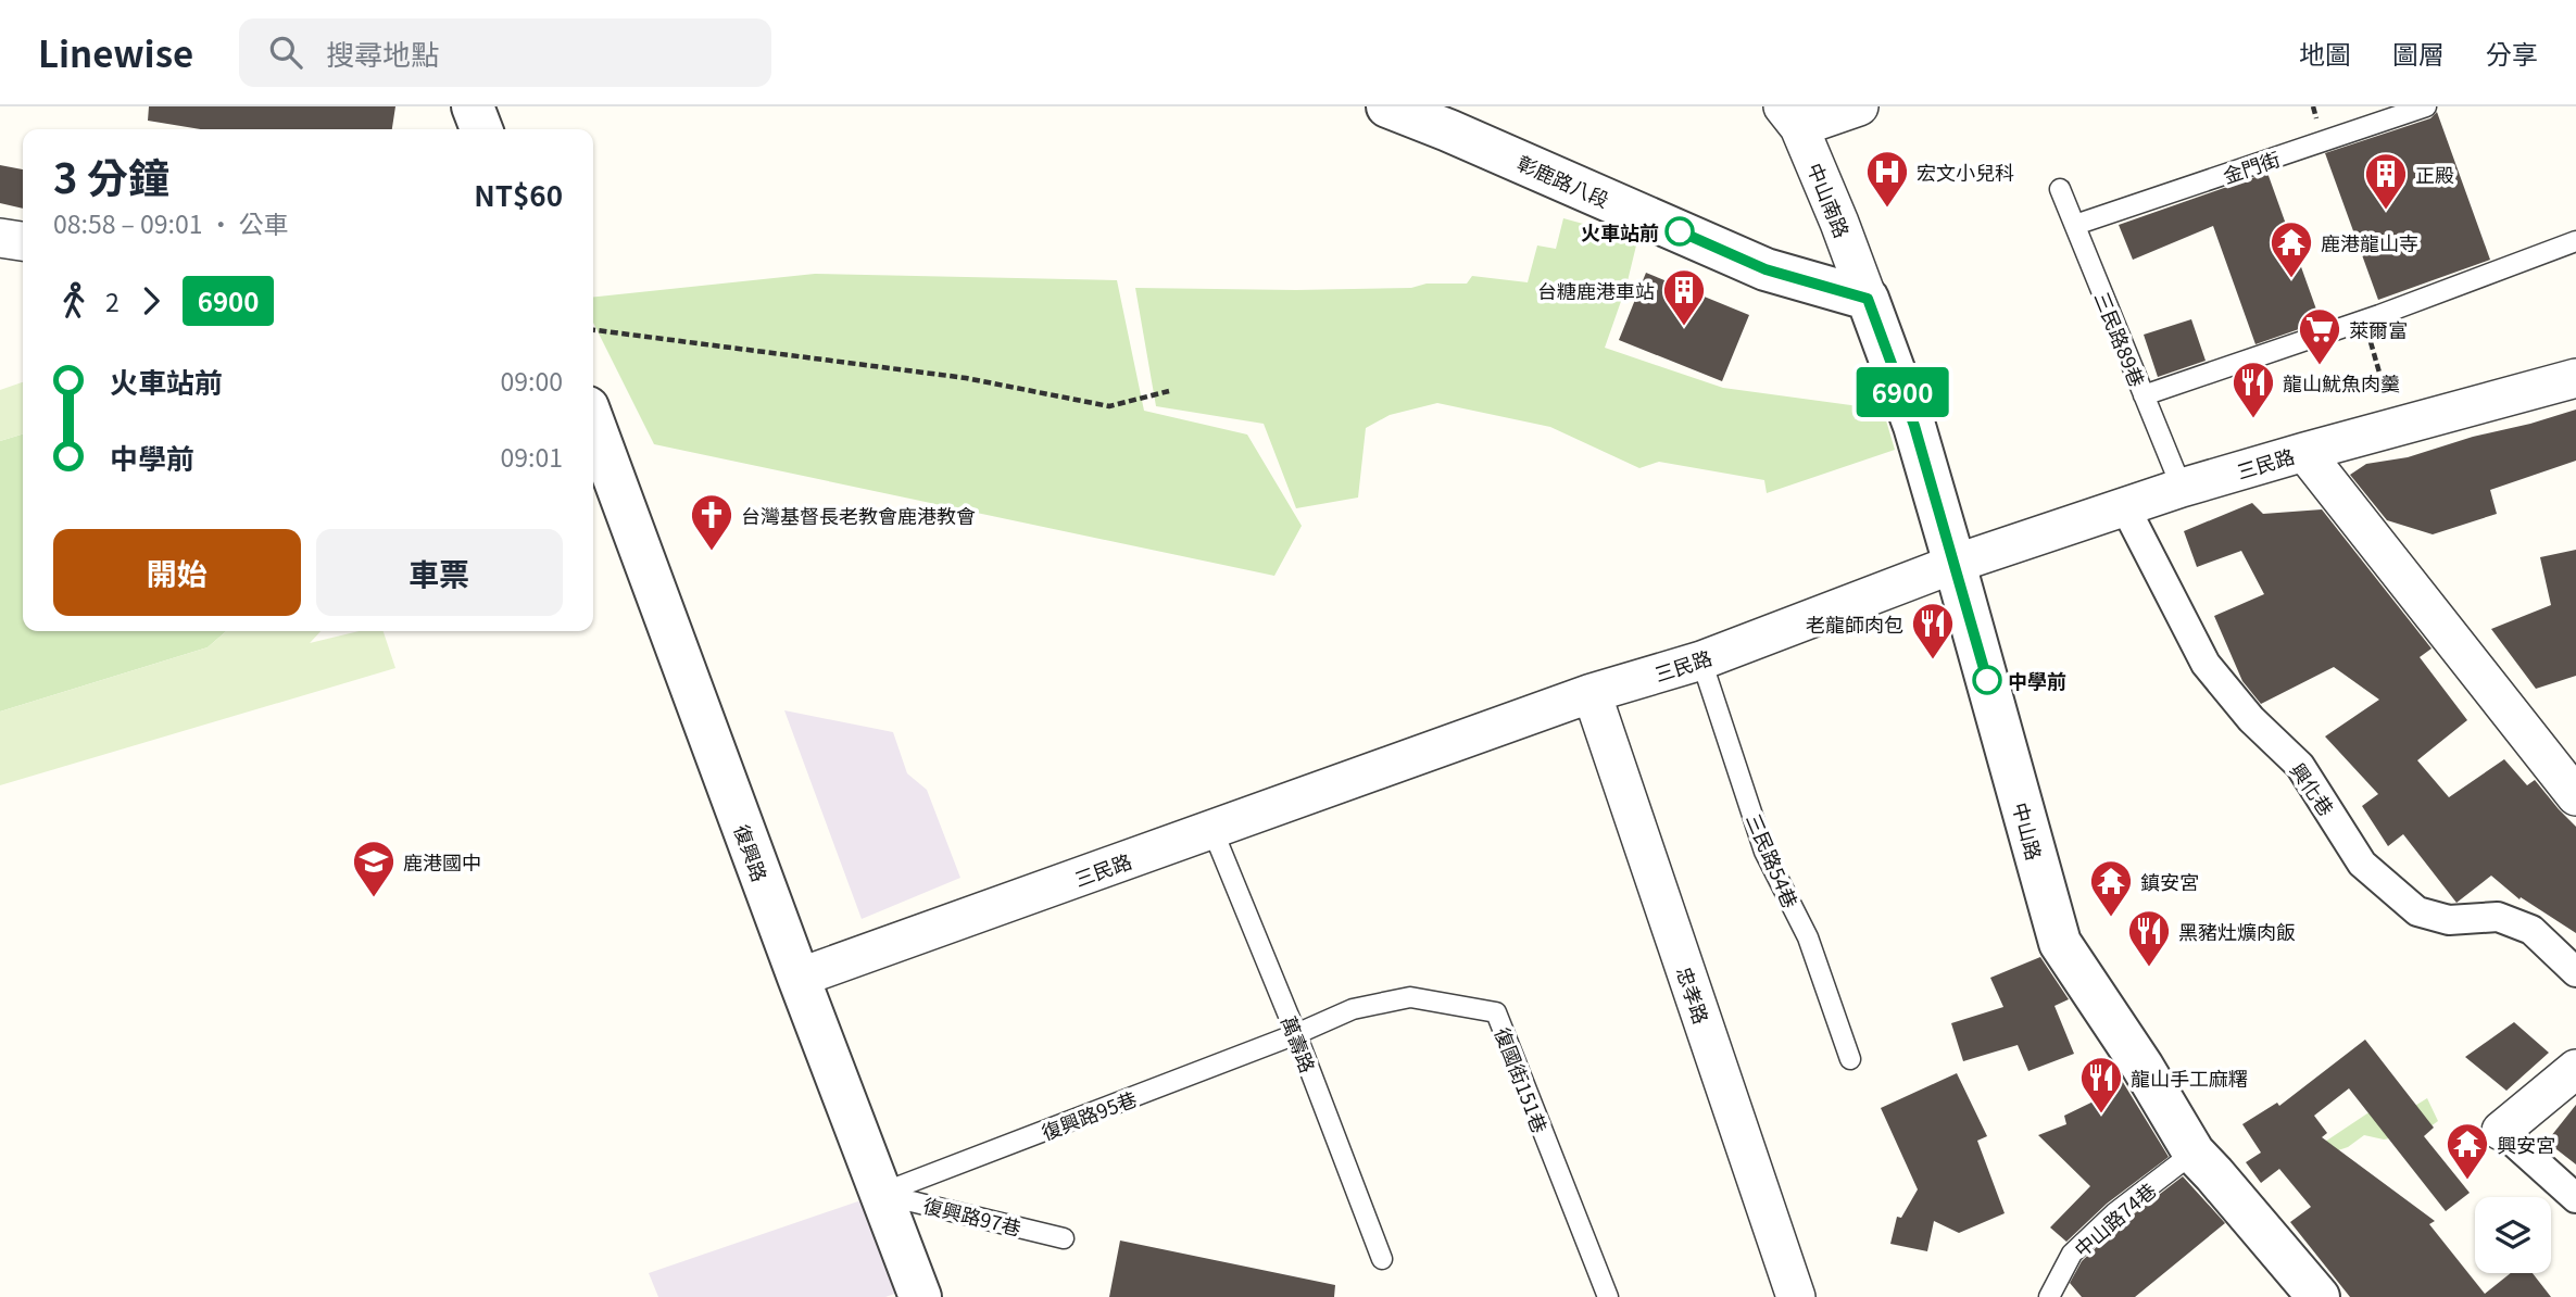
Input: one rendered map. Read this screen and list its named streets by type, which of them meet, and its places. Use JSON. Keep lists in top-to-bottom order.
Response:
{
  "streets": {
    "street": [
      "彰鹿路八段",
      "中山南路",
      "三民路",
      "興化巷",
      "中山路",
      "復興路",
      "忠孝路"
    ],
    "lane": [
      "金門街",
      "三民路89巷",
      "三民路54巷",
      "萬壽路",
      "復國街151巷",
      "復興路95巷",
      "復興路97巷",
      "中山路74巷"
    ]
  },
  "crossings": [
    ["金門街", "三民路89巷"],
    ["彰鹿路八段", "中山南路"],
    ["彰鹿路八段", "中山路"],
    ["中山南路", "中山路"],
    ["三民路89巷", "三民路"],
    ["三民路", "興化巷"],
    ["三民路", "中山路"],
    ["三民路", "復興路"],
    ["三民路", "三民路54巷"],
    ["三民路", "忠孝路"],
    ["三民路", "萬壽路"],
    ["中山路", "中山路74巷"],
    ["復興路", "復興路95巷"],
    ["復興路", "復興路97巷"],
    ["萬壽路", "復國街151巷"],
    ["萬壽路", "復興路95巷"],
    ["復國街151巷", "復興路95巷"],
    ["復興路95巷", "復興路97巷"]
  ],
  "places": {
    "hospital": ["宏文小兒科"],
    "building": ["正殿", "台糖鹿港車站"],
    "other": ["火車站前", "中學前"],
    "temple": ["鹿港龍山寺", "鎮安宮", "興安宮"],
    "supermarket": ["萊爾富"],
    "restaurant": [
      "龍山魷魚肉羹",
      "老龍師肉包",
      "黑豬灶爌肉飯",
      "龍山手工麻糬"
    ],
    "church": ["台灣基督長老教會鹿港教會"],
    "school or university": ["鹿港國中"]
  },
  "lines": ["bus line 6900"],
  "page": {
    "header": "Linewise",
    "search": "搜尋地點",
    "nav": ["地圖", "圖層", "分享"],
    "on_map": "6900",
    "heading": ["3 分鐘", "08:58 – 09:01 · 公車", "NT$60"],
    "legs": ["2", "6900"],
    "list": [
      {
        "name": "火車站前",
        "value": "09:00"
      },
      {
        "name": "中學前",
        "value": "09:01"
      }
    ],
    "buttons": ["開始", "車票"]
  }
}
